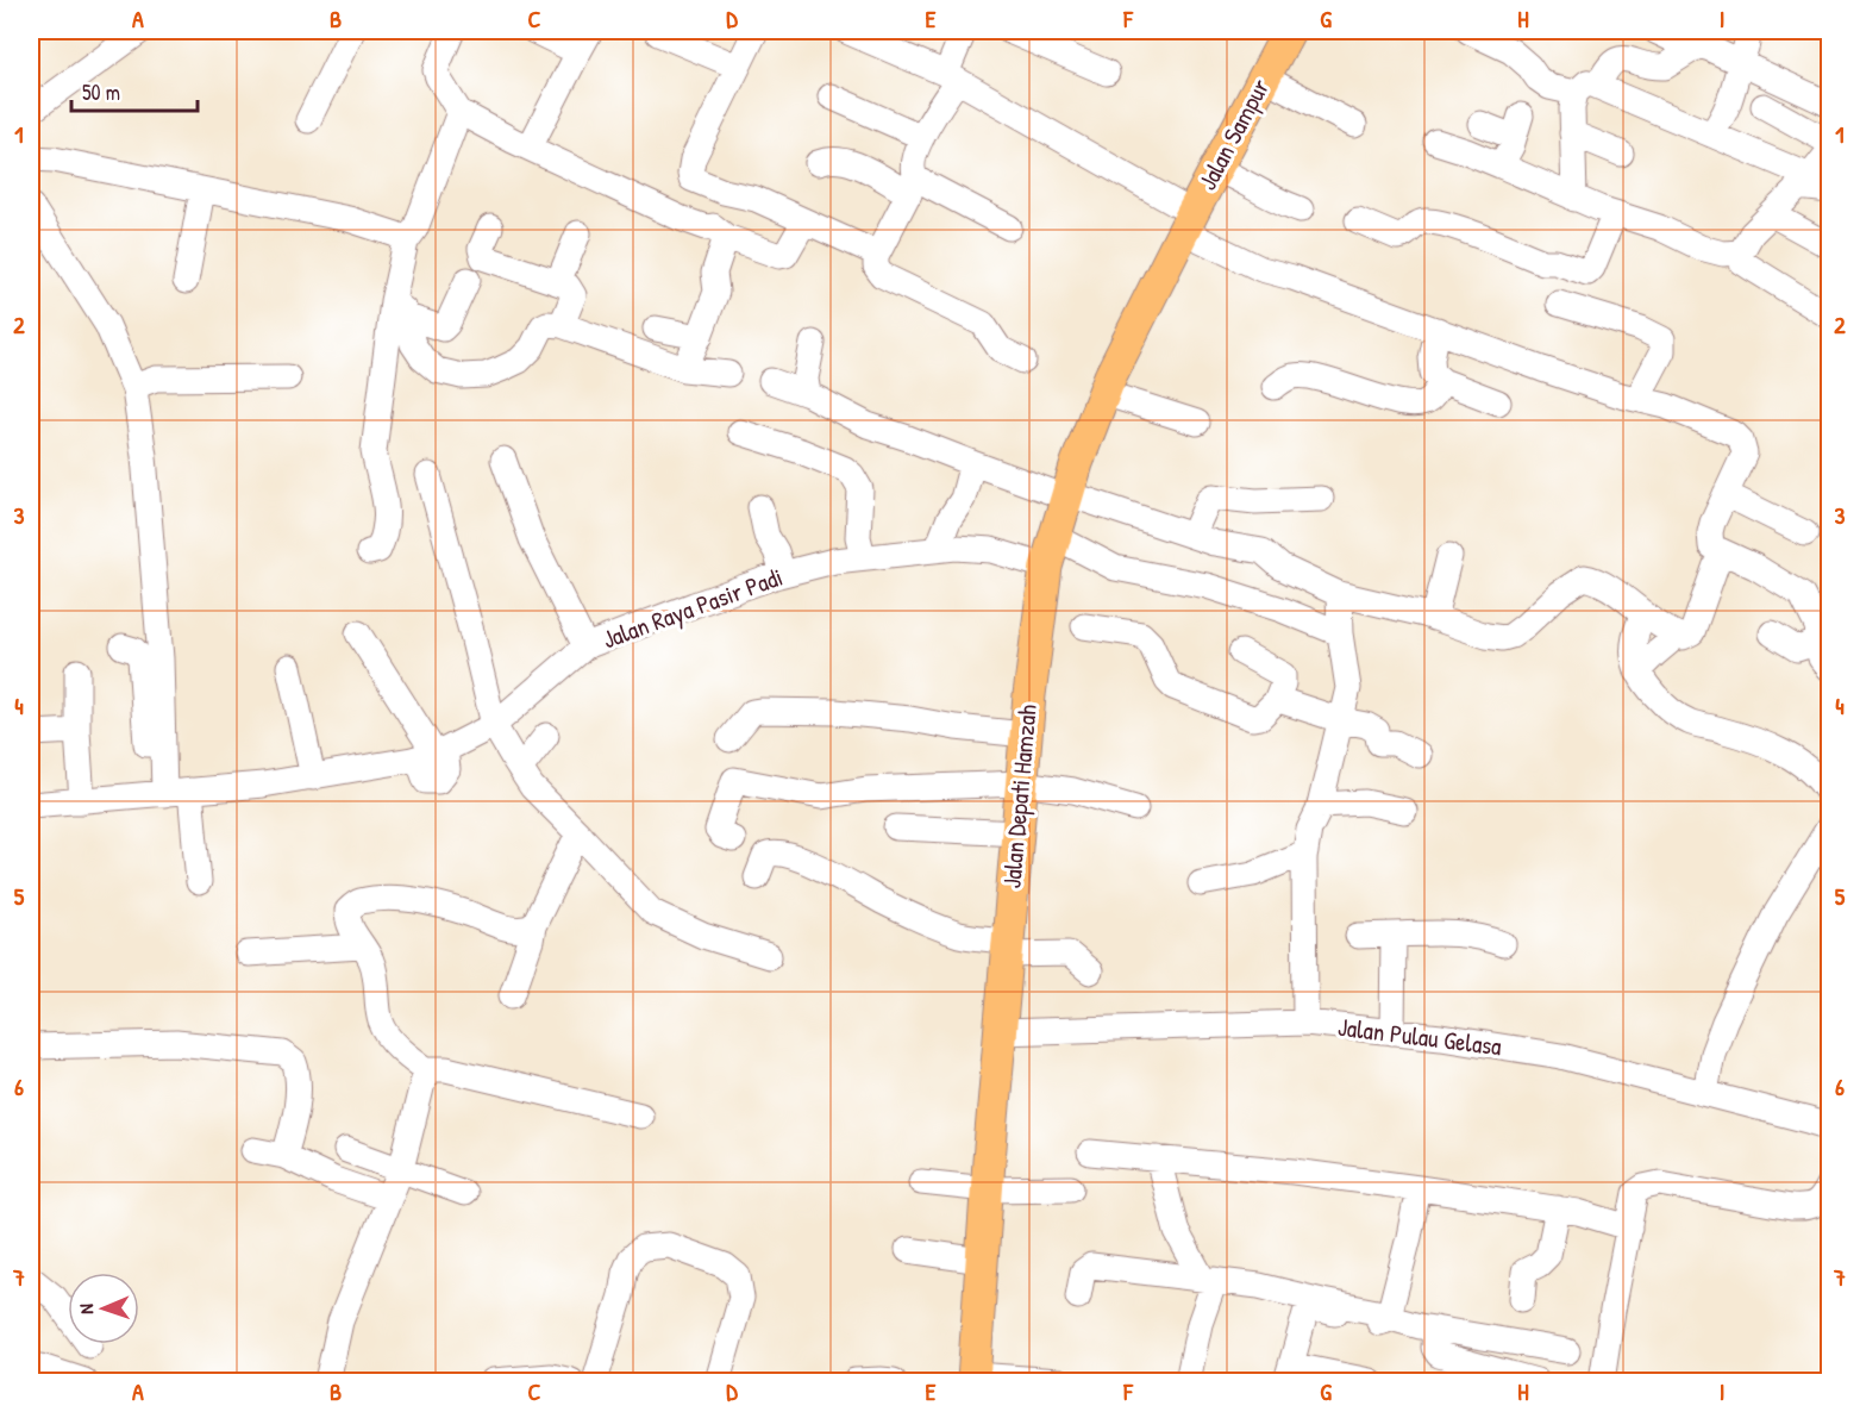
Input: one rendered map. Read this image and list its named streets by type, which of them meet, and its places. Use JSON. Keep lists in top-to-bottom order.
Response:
{
  "streets": {
    "main road": ["Jalan Sampur", "Jalan Depati Hamzah"],
    "street": ["Jalan Raya Pasir Padi", "Jalan Pulau Gelasa"]
  },
  "crossings": [
    ["Jalan Sampur", "Jalan Depati Hamzah"],
    ["Jalan Raya Pasir Padi", "Jalan Depati Hamzah"],
    ["Jalan Depati Hamzah", "Jalan Pulau Gelasa"]
  ],
  "scale_bar": "50 m",
  "north": "left",
  "grid": {
    "columns": [
      "A",
      "B",
      "C",
      "D",
      "E",
      "F",
      "G",
      "H",
      "I"
    ],
    "rows": [
      "1",
      "2",
      "3",
      "4",
      "5",
      "6",
      "7"
    ]
  }
}
